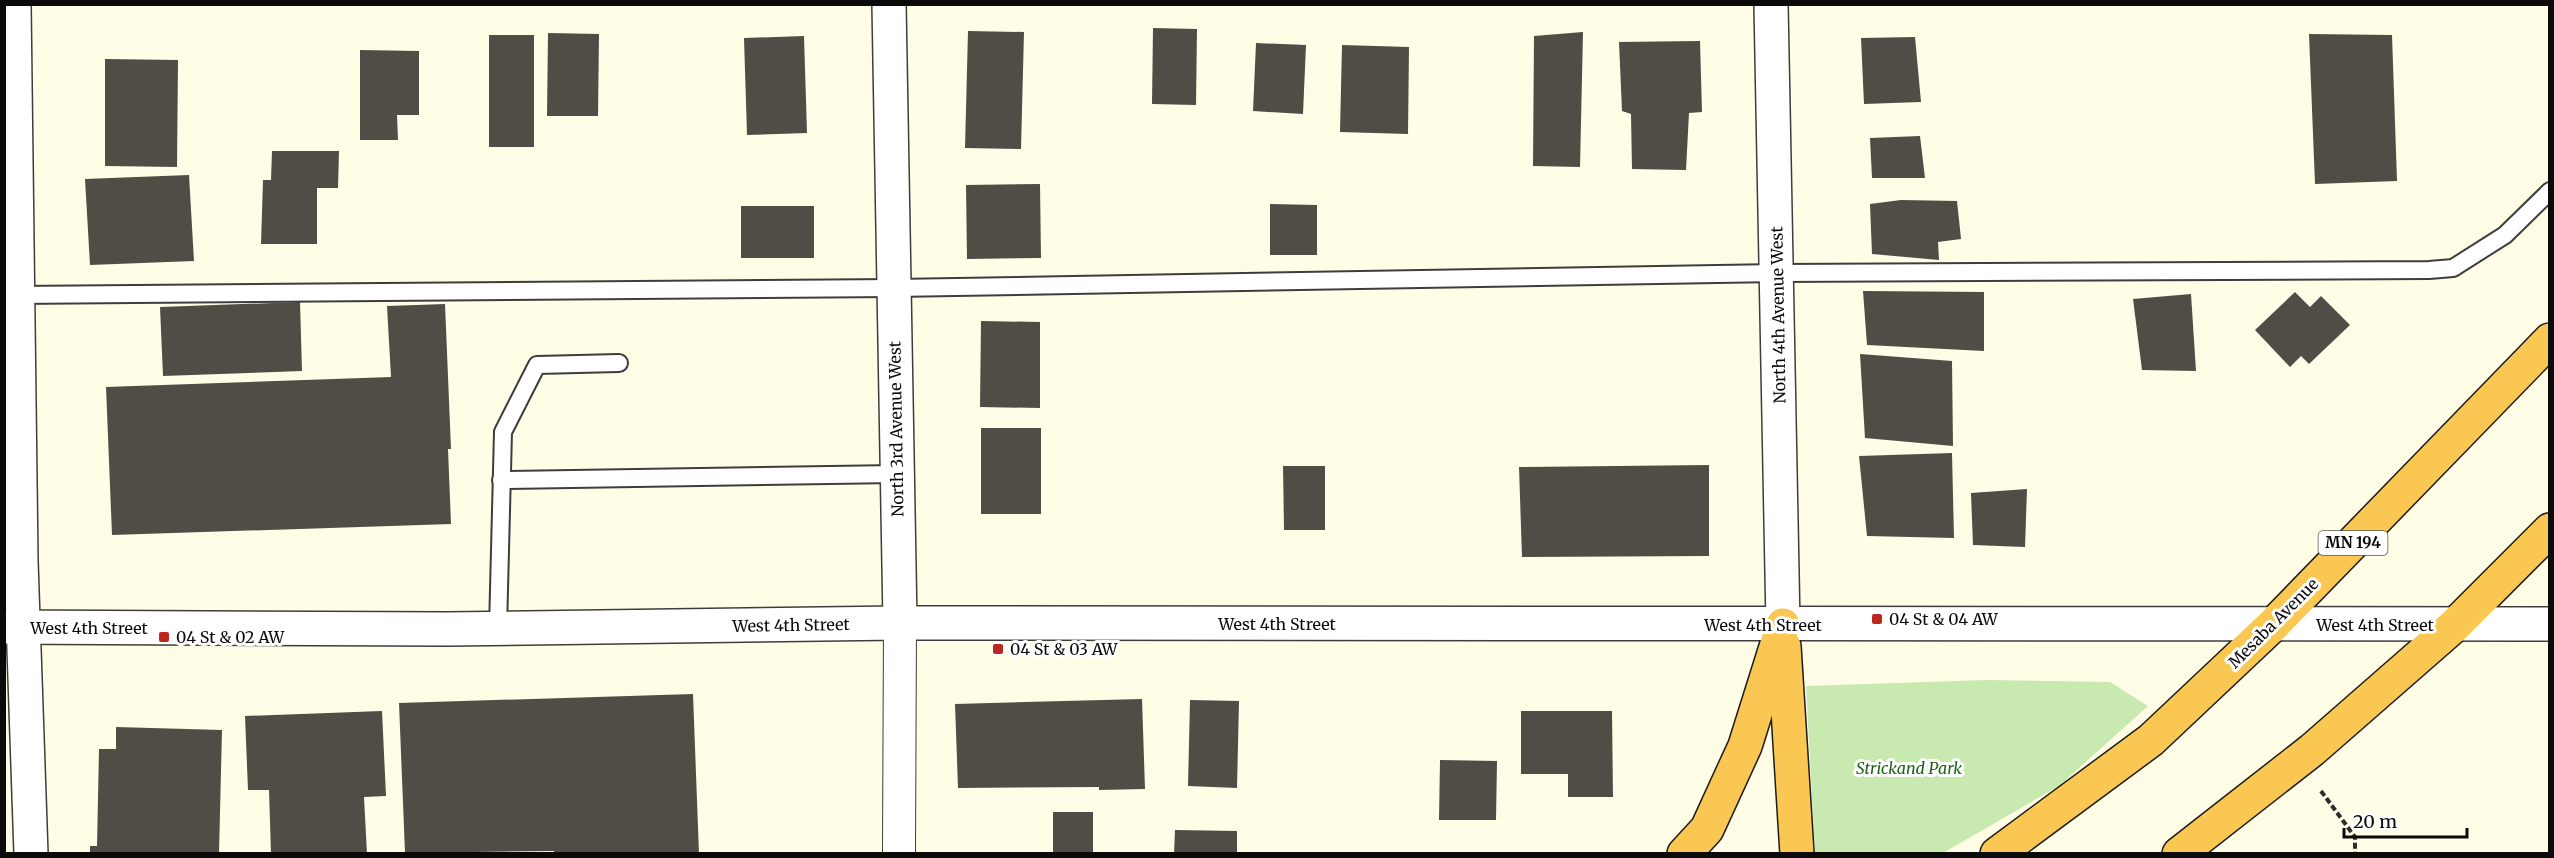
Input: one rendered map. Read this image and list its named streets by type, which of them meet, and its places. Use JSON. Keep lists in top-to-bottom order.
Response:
{
  "streets": {
    "highway": ["MN 194", "Mesaba Avenue"],
    "street": ["North 4th Avenue West", "North 3rd Avenue West", "West 4th Street"]
  },
  "crossings": [
    ["North 4th Avenue West", "West 4th Street"],
    ["North 3rd Avenue West", "West 4th Street"],
    ["Mesaba Avenue", "West 4th Street"]
  ],
  "parks": ["Strickand Park"],
  "places": {
    "transit": ["04 St & 04 AW", "04 St & 02 AW", "04 St & 03 AW"]
  },
  "scale_bar": "20 m"
}
